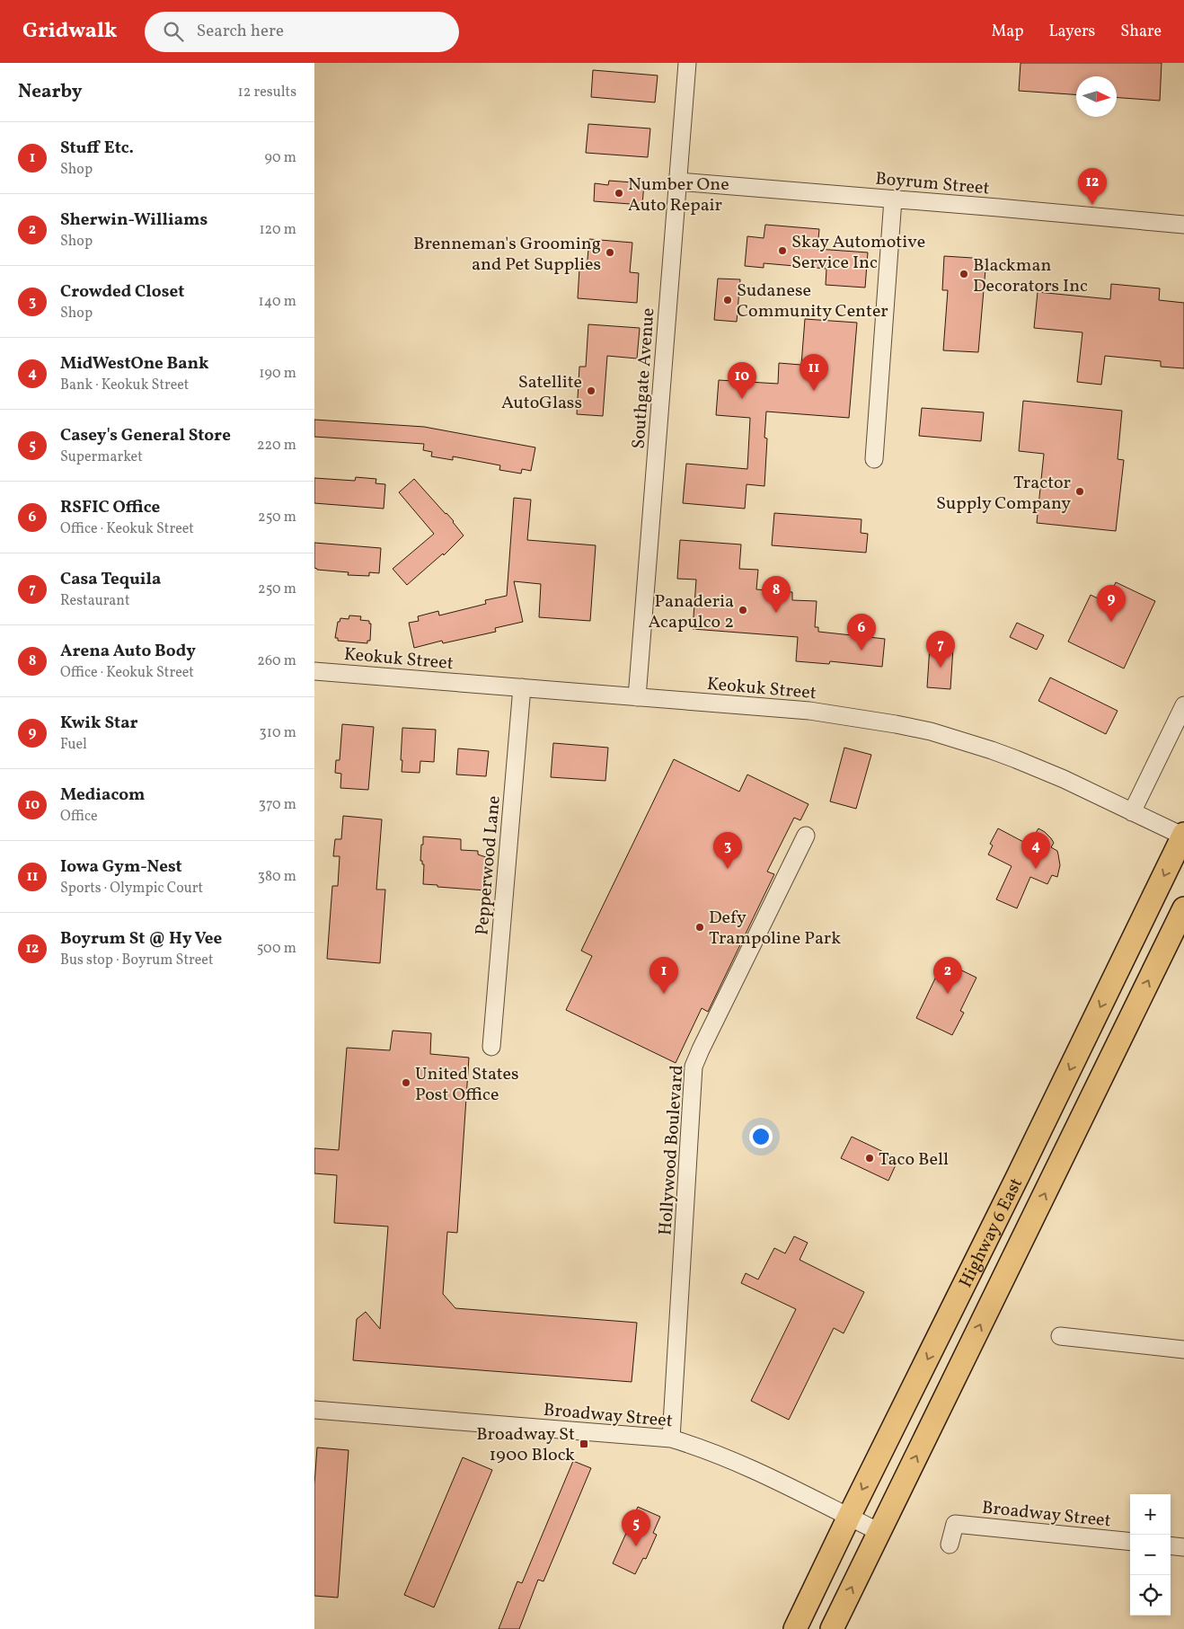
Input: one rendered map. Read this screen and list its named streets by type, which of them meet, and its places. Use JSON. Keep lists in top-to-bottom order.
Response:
{
  "streets": {
    "main road": ["Highway 6 East"],
    "street": [
      "Boyrum Street",
      "Southgate Avenue",
      "Keokuk Street",
      "Pepperwood Lane",
      "Hollywood Boulevard",
      "Broadway Street"
    ]
  },
  "crossings": [
    ["Boyrum Street", "Southgate Avenue"],
    ["Southgate Avenue", "Keokuk Street"],
    ["Keokuk Street", "Pepperwood Lane"],
    ["Keokuk Street", "Highway 6 East"],
    ["Hollywood Boulevard", "Broadway Street"],
    ["Highway 6 East", "Broadway Street"]
  ],
  "places": {
    "other": [
      "Number One Auto Repair",
      "Skay Automotive Service Inc",
      "Brenneman's Grooming and Pet Supplies",
      "Blackman Decorators Inc",
      "Sudanese Community Center",
      "Satellite AutoGlass",
      "Tractor Supply Company",
      "Panaderia Acapulco 2",
      "Defy Trampoline Park",
      "United States Post Office",
      "Taco Bell"
    ],
    "transit": ["Broadway St 1900 Block"]
  },
  "north": "right",
  "page": {
    "header": "Gridwalk",
    "search": "Search here",
    "nav": ["Map", "Layers", "Share"],
    "heading": ["Nearby", "12 results"],
    "list": [
      {
        "mark": "1",
        "name": "Stuff Etc.",
        "note": "Shop",
        "value": "90 m"
      },
      {
        "mark": "2",
        "name": "Sherwin-Williams",
        "note": "Shop",
        "value": "120 m"
      },
      {
        "mark": "3",
        "name": "Crowded Closet",
        "note": "Shop",
        "value": "140 m"
      },
      {
        "mark": "4",
        "name": "MidWestOne Bank",
        "note": "Bank · Keokuk Street",
        "value": "190 m"
      },
      {
        "mark": "5",
        "name": "Casey's General Store",
        "note": "Supermarket",
        "value": "220 m"
      },
      {
        "mark": "6",
        "name": "RSFIC Office",
        "note": "Office · Keokuk Street",
        "value": "250 m"
      },
      {
        "mark": "7",
        "name": "Casa Tequila",
        "note": "Restaurant",
        "value": "250 m"
      },
      {
        "mark": "8",
        "name": "Arena Auto Body",
        "note": "Office · Keokuk Street",
        "value": "260 m"
      },
      {
        "mark": "9",
        "name": "Kwik Star",
        "note": "Fuel",
        "value": "310 m"
      },
      {
        "mark": "10",
        "name": "Mediacom",
        "note": "Office",
        "value": "370 m"
      },
      {
        "mark": "11",
        "name": "Iowa Gym-Nest",
        "note": "Sports · Olympic Court",
        "value": "380 m"
      },
      {
        "mark": "12",
        "name": "Boyrum St @ Hy Vee",
        "note": "Bus stop · Boyrum Street",
        "value": "500 m"
      }
    ],
    "pins": [
      "12",
      "11",
      "10",
      "8",
      "9",
      "6",
      "7",
      "3",
      "4",
      "1",
      "2",
      "5"
    ],
    "map_buttons": ["+", "−"]
  }
}
